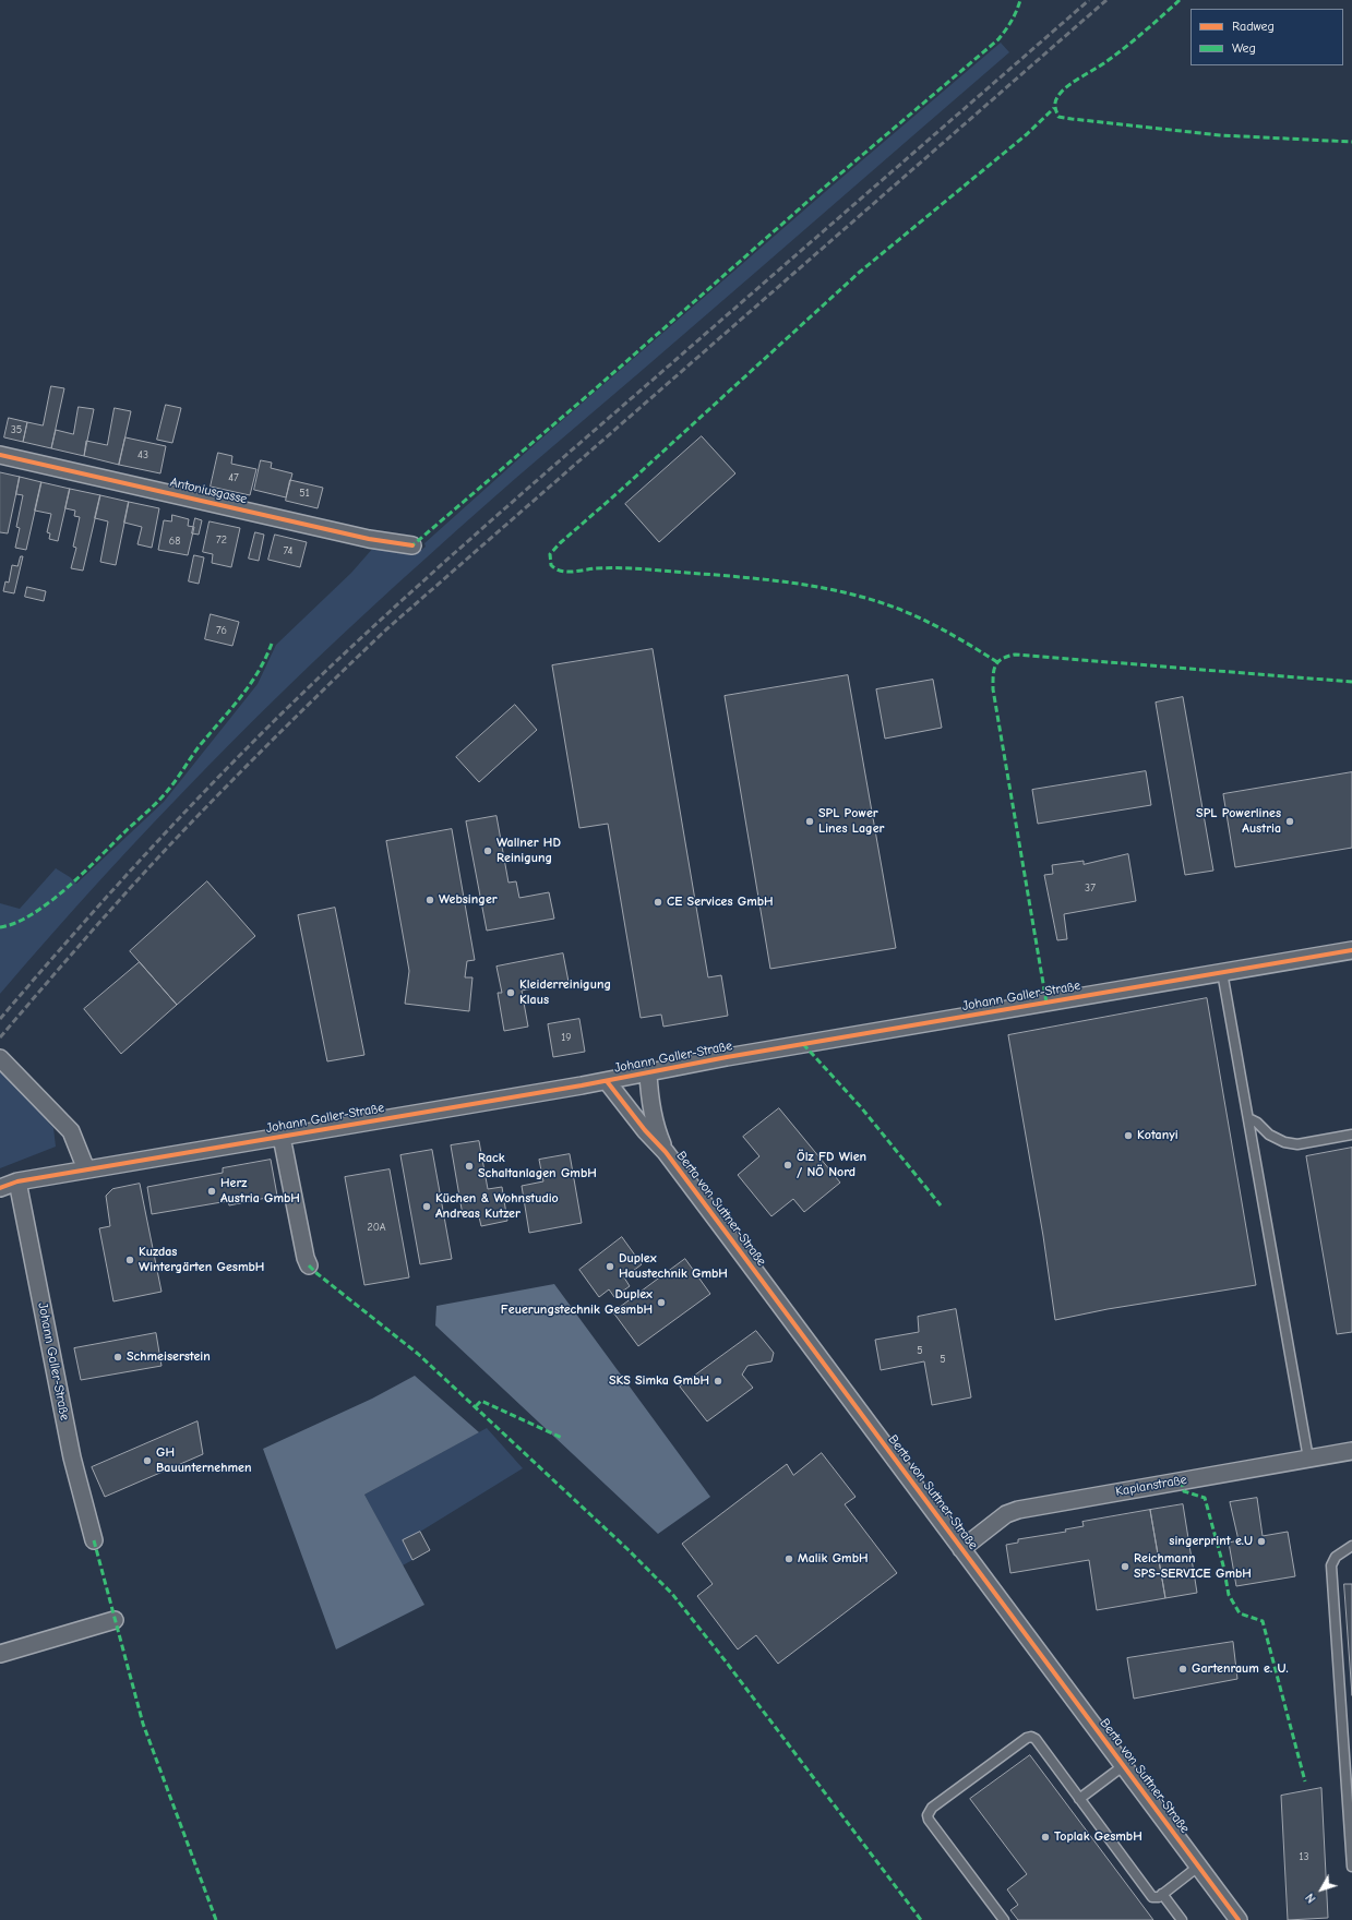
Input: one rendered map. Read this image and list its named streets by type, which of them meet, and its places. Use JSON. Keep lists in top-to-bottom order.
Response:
{
  "streets": {
    "street": [
      "Antoniusgasse",
      "Johann Galler-Straße",
      "Berta von Suttner-Straße",
      "Kaplanstraße"
    ]
  },
  "crossings": [
    ["Johann Galler-Straße", "Berta von Suttner-Straße"],
    ["Berta von Suttner-Straße", "Kaplanstraße"]
  ],
  "places": [
    "SPL Power Lines Lager",
    "SPL Powerlines Austria",
    "Wallner HD Reinigung",
    "Websinger",
    "CE Services GmbH",
    "Kleiderreinigung Klaus",
    "Kotanyi",
    "Ölz FD Wien / NÖ Nord",
    "Rack Schaltanlagen GmbH",
    "Herz Austria GmbH",
    "Küchen & Wohnstudio Andreas Kutzer",
    "Kuzdas Wintergärten GesmbH",
    "Duplex Haustechnik GmbH",
    "Duplex Feuerungstechnik GesmbH",
    "Schmeiserstein",
    "SKS Simka GmbH",
    "GH Bauunternehmen",
    "singerprint e.U",
    "Malik GmbH",
    "Reichmann SPS-SERVICE GmbH",
    "Gartenraum e. U.",
    "Toplak GesmbH"
  ],
  "house_numbers": [
    "35",
    "43",
    "47",
    "51",
    "72",
    "68",
    "74",
    "76",
    "37",
    "19",
    "20A",
    "5",
    "5",
    "13"
  ],
  "legend": ["Radweg", "Weg"],
  "north": "bottom left"
}
